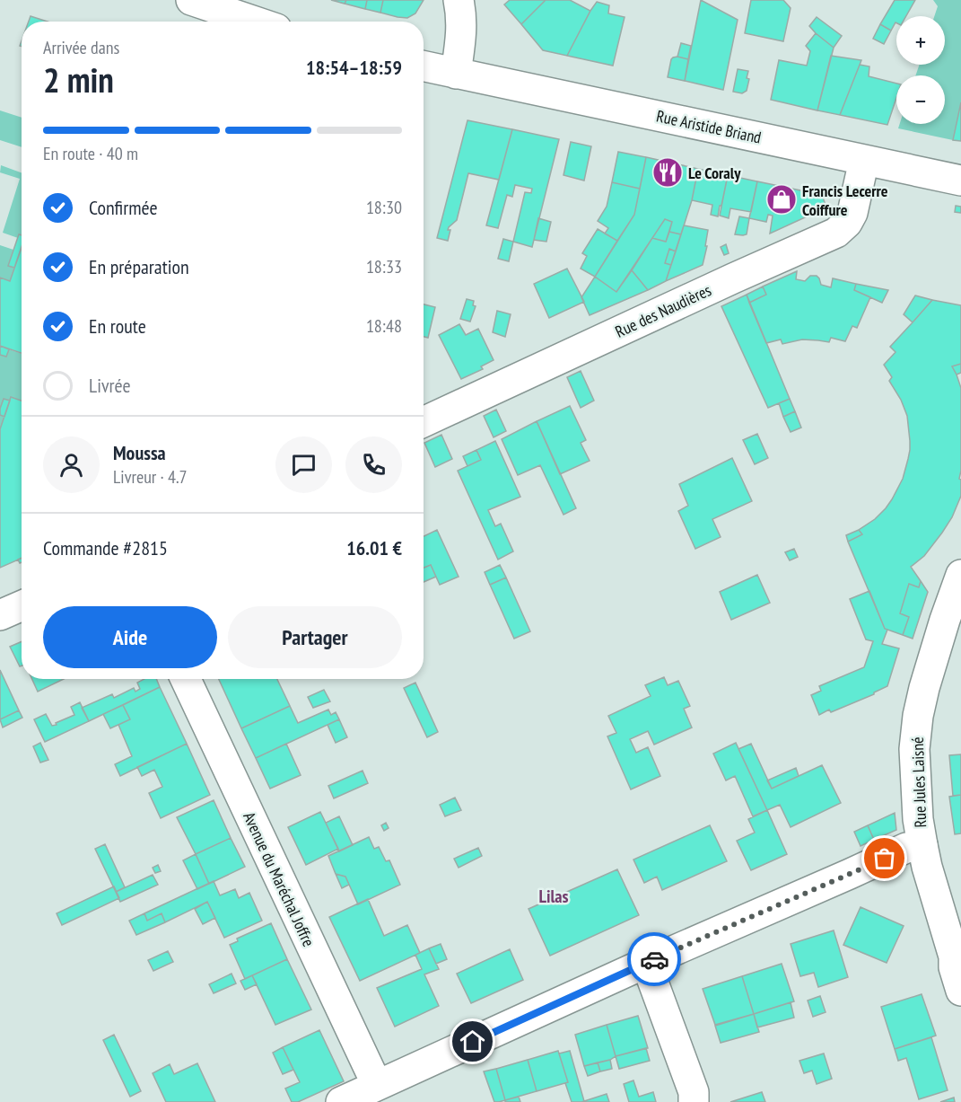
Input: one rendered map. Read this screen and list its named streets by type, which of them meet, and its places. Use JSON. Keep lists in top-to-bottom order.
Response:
{
  "streets": {
    "street": [
      "Rue Aristide Briand",
      "Rue des Naudières",
      "Rue Jules Laisné",
      "Avenue du Maréchal Joffre"
    ]
  },
  "crossings": [
    ["Rue Aristide Briand", "Rue des Naudières"]
  ],
  "districts": ["Lilas"],
  "places": {
    "restaurant": ["Le Coraly"],
    "shop": ["Francis Lecerre Coiffure"]
  },
  "page": {
    "map_buttons": ["+", "−"],
    "heading": ["2 min", "Arrivée dans", "18:54–18:59"],
    "panel": [
      "Moussa",
      "Livreur · 4.7",
      "Commande #2815",
      "16.01 €"
    ],
    "bar": "En route · 40 m",
    "list": [
      ["Confirmée", "18:30"],
      ["En préparation", "18:33"],
      ["En route", "18:48"],
      "Livrée"
    ],
    "buttons": ["Aide", "Partager"]
  }
}
